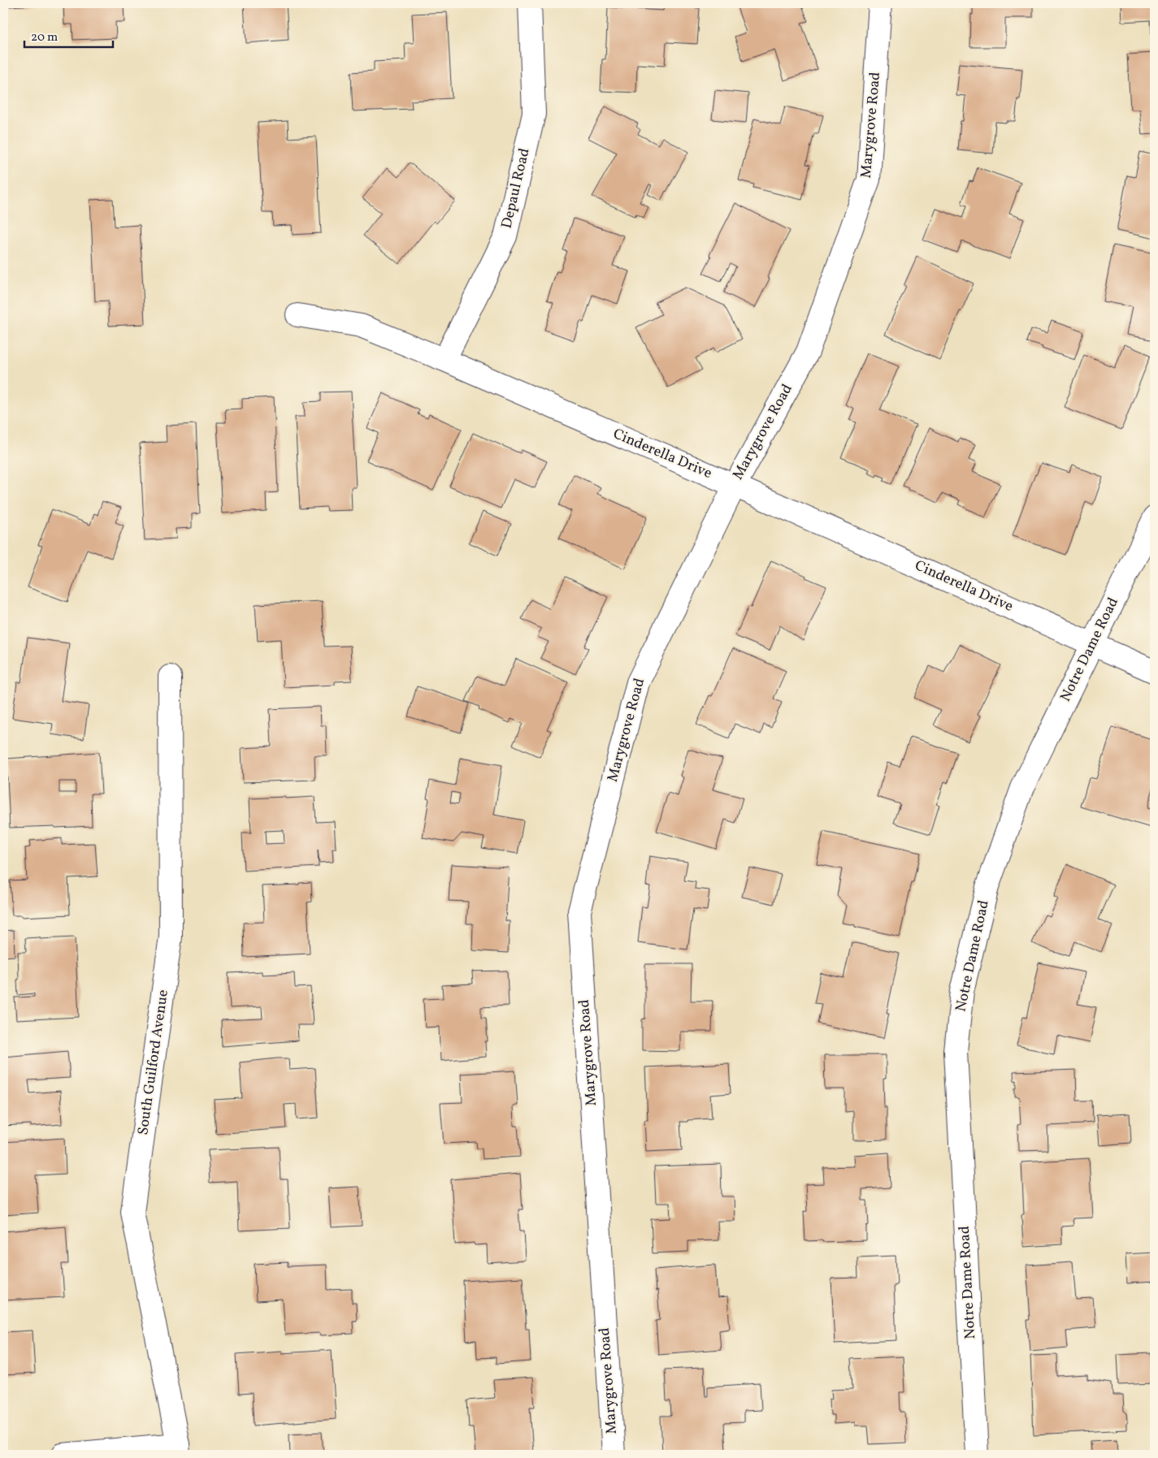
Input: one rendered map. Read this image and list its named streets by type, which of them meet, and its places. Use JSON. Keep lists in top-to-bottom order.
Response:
{
  "streets": {
    "street": [
      "Marygrove Road",
      "Depaul Road",
      "Cinderella Drive",
      "Notre Dame Road",
      "South Guilford Avenue"
    ]
  },
  "crossings": [
    ["Marygrove Road", "Cinderella Drive"],
    ["Depaul Road", "Cinderella Drive"],
    ["Cinderella Drive", "Notre Dame Road"]
  ],
  "scale_bar": "20 m"
}
